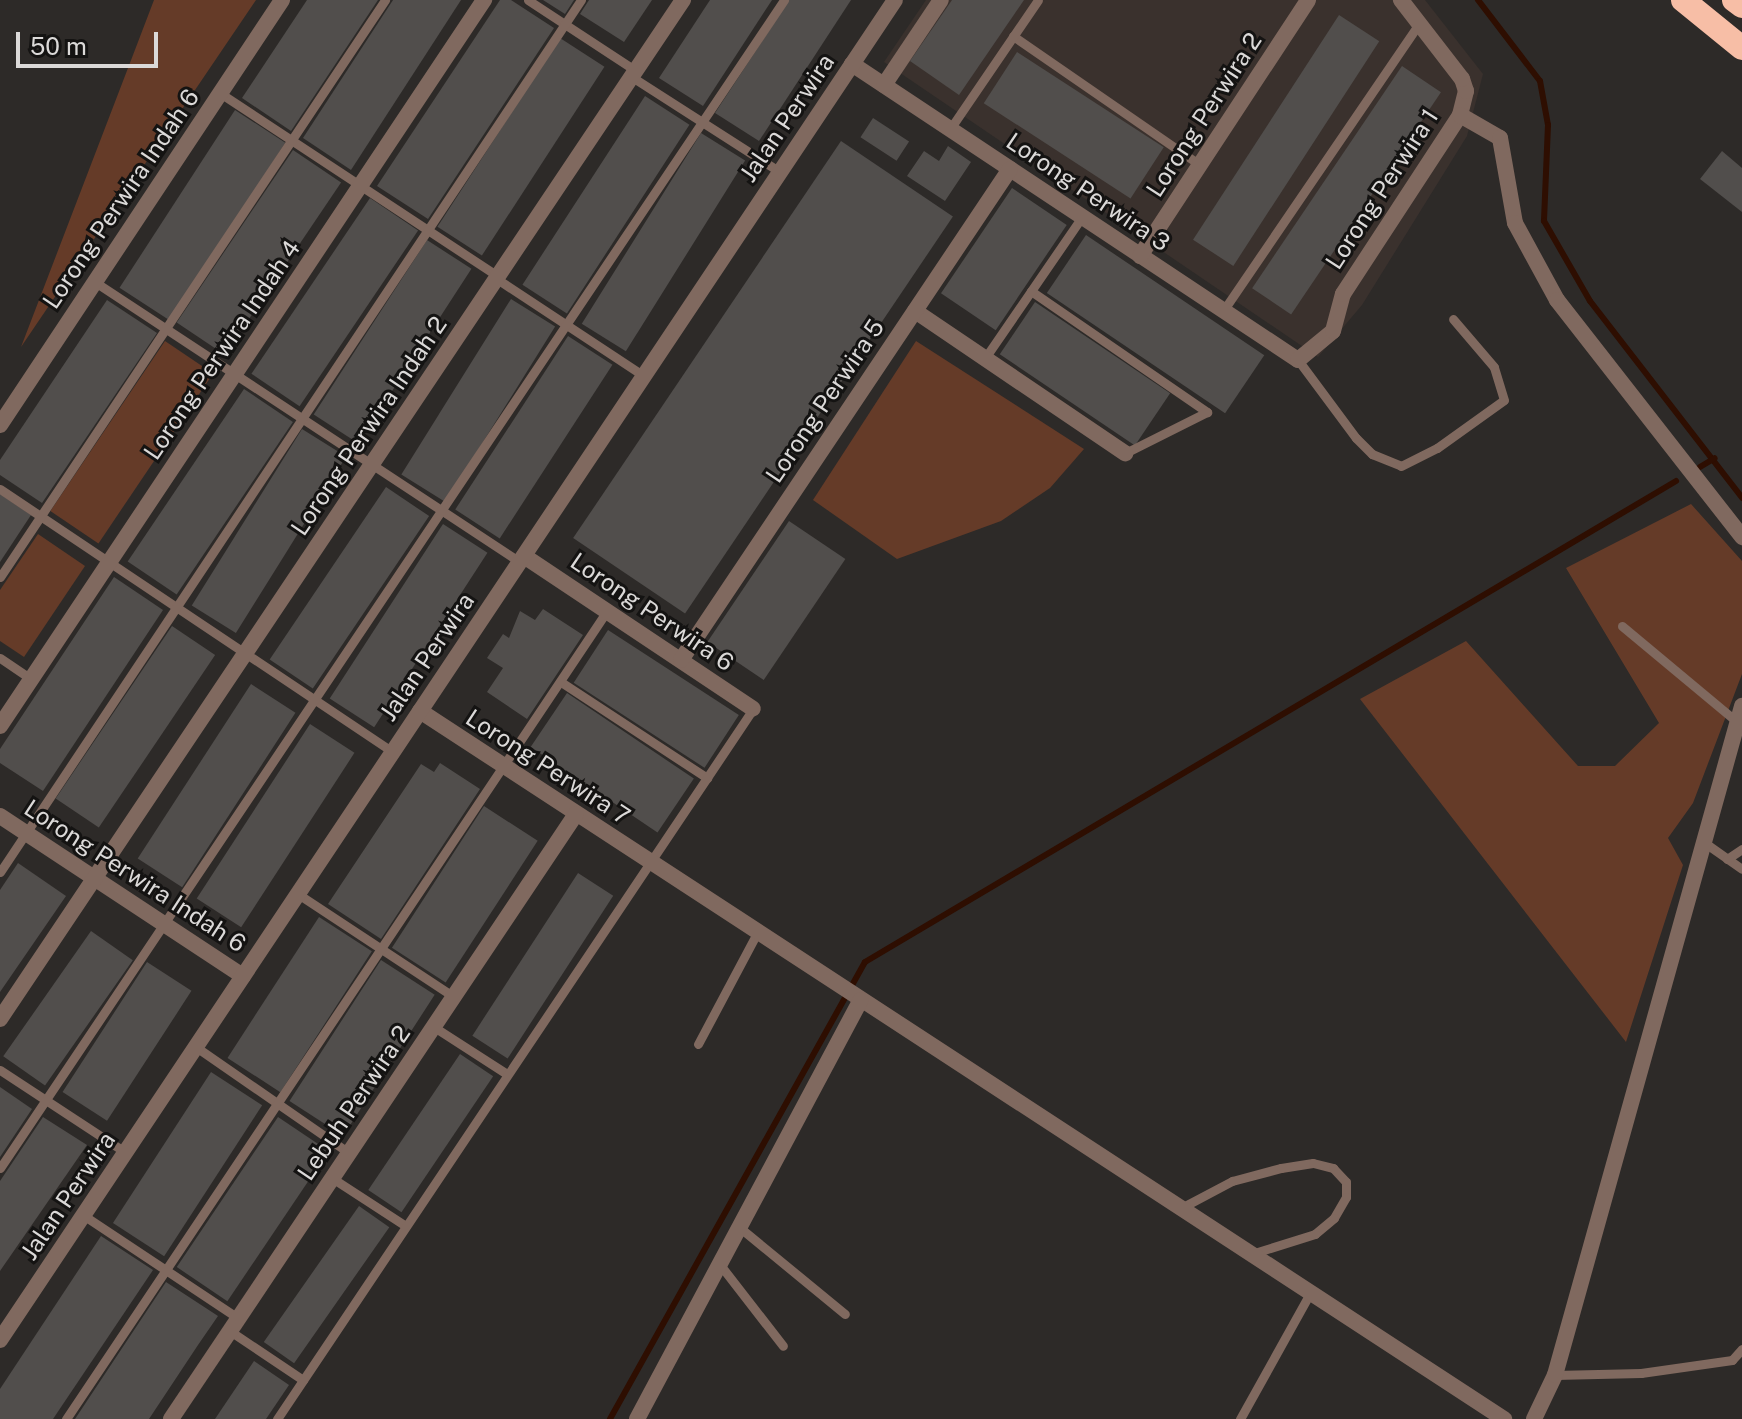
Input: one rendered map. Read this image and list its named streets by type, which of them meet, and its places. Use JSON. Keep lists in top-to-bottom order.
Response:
{
  "streets": {
    "street": [
      "Lorong Perwira 2",
      "Jalan Perwira",
      "Lorong Perwira 1",
      "Lorong Perwira 3",
      "Lorong Perwira Indah 6",
      "Lorong Perwira Indah 4",
      "Lorong Perwira 5",
      "Lorong Perwira Indah 2",
      "Lorong Perwira 6",
      "Lorong Perwira 7",
      "Lebuh Perwira 2"
    ]
  },
  "crossings": [
    ["Lorong Perwira 2", "Lorong Perwira 3"],
    ["Jalan Perwira", "Lorong Perwira 3"],
    ["Jalan Perwira", "Lorong Perwira Indah 6"],
    ["Jalan Perwira", "Lorong Perwira 6"],
    ["Jalan Perwira", "Lorong Perwira 7"],
    ["Lorong Perwira 1", "Lorong Perwira 3"],
    ["Lorong Perwira 3", "Lorong Perwira 5"],
    ["Lorong Perwira Indah 6", "Lorong Perwira Indah 2"],
    ["Lorong Perwira 5", "Lorong Perwira 6"],
    ["Lorong Perwira 7", "Lebuh Perwira 2"]
  ],
  "scale_bar": "50 m"
}
